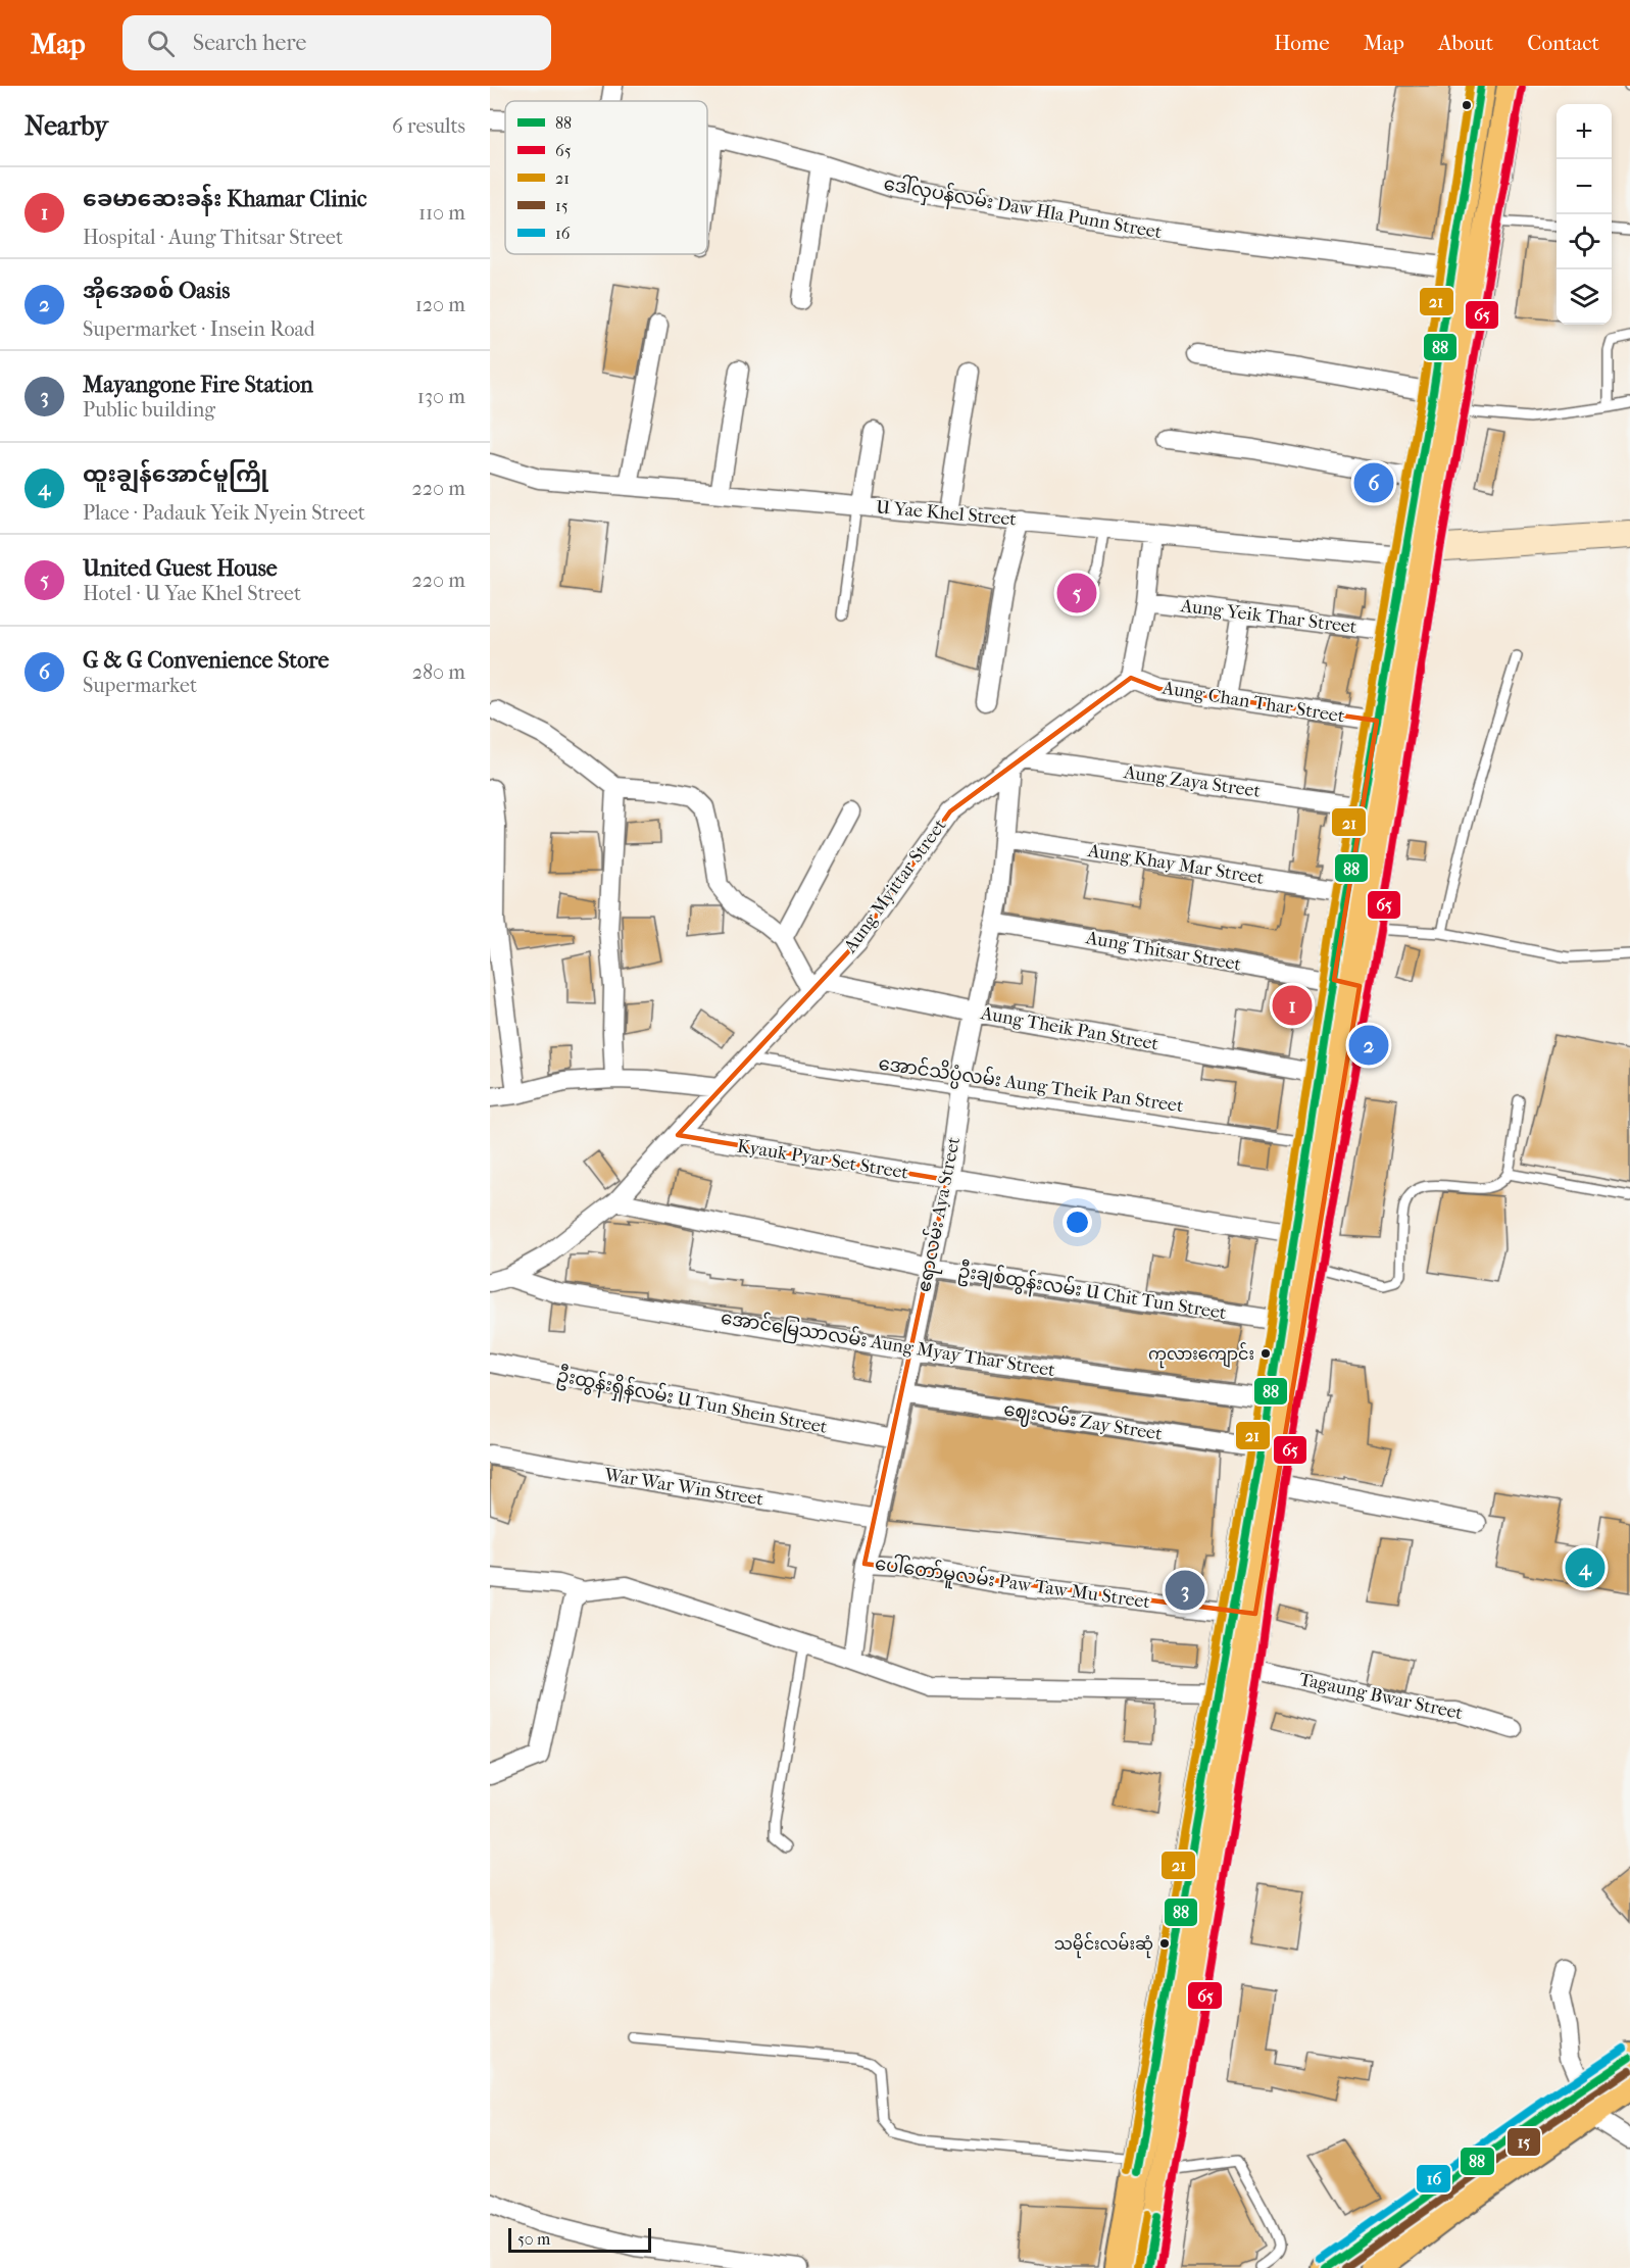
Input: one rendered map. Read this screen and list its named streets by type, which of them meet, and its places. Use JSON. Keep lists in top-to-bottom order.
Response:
{
  "streets": {
    "street": [
      "ဒေါ်လှပန်လမ်း Daw Hla Punn Street",
      "U Yae Khel Street",
      "Aung Yeik Thar Street",
      "Aung Chan Thar Street",
      "Aung Zaya Street",
      "Aung Khay Mar Street",
      "Aung Myittar Street",
      "Aung Thitsar Street",
      "Aung Theik Pan Street",
      "Kyauk Pyar Set Street",
      "ဧရာလမ်း Aya Street",
      "ဦးချစ်ထွန်းလမ်း U Chit Tun Street",
      "အောင်မြေသာလမ်း Aung Myay Thar Street",
      "ဦးထွန်းရှိန်လမ်း U Tun Shein Street",
      "ဈေးလမ်း Zay Street",
      "War War Win Street",
      "ပေါ်တော်မူလမ်း Paw Taw Mu Street",
      "Tagaung Bwar Street"
    ],
    "lane": ["အောင်သိပ္ပံလမ်း Aung Theik Pan Street"]
  },
  "crossings": [
    ["Aung Chan Thar Street", "Aung Myittar Street"],
    ["Aung Zaya Street", "Aung Myittar Street"],
    ["Aung Zaya Street", "ဧရာလမ်း Aya Street"],
    ["Aung Khay Mar Street", "ဧရာလမ်း Aya Street"],
    ["Aung Myittar Street", "Aung Theik Pan Street"],
    ["Aung Myittar Street", "အောင်သိပ္ပံလမ်း Aung Theik Pan Street"],
    ["Aung Myittar Street", "Kyauk Pyar Set Street"],
    ["Aung Myittar Street", "ဧရာလမ်း Aya Street"],
    ["Aung Myittar Street", "ဦးချစ်ထွန်းလမ်း U Chit Tun Street"],
    ["Aung Myittar Street", "အောင်မြေသာလမ်း Aung Myay Thar Street"],
    ["Aung Thitsar Street", "ဧရာလမ်း Aya Street"],
    ["Aung Theik Pan Street", "ဧရာလမ်း Aya Street"],
    ["အောင်သိပ္ပံလမ်း Aung Theik Pan Street", "ဧရာလမ်း Aya Street"],
    ["Kyauk Pyar Set Street", "ဧရာလမ်း Aya Street"],
    ["ဧရာလမ်း Aya Street", "ဦးချစ်ထွန်းလမ်း U Chit Tun Street"],
    ["ဧရာလမ်း Aya Street", "အောင်မြေသာလမ်း Aung Myay Thar Street"],
    ["ဧရာလမ်း Aya Street", "ဦးထွန်းရှိန်လမ်း U Tun Shein Street"],
    ["ဧရာလမ်း Aya Street", "ဈေးလမ်း Zay Street"],
    ["ဧရာလမ်း Aya Street", "War War Win Street"],
    ["ဧရာလမ်း Aya Street", "ပေါ်တော်မူလမ်း Paw Taw Mu Street"]
  ],
  "places": ["ကုလားကျောင်း", "သမိုင်းလမ်းဆုံ"],
  "lines": [
    "transit line 88",
    "transit line 21",
    "transit line 65",
    "transit line 16",
    "transit line 15"
  ],
  "legend": [
    "88",
    "65",
    "21",
    "15",
    "16"
  ],
  "scale_bar": "50 m",
  "page": {
    "header": "Map",
    "search": "Search here",
    "nav": [
      "Home",
      "Map",
      "About",
      "Contact"
    ],
    "heading": ["Nearby", "6 results"],
    "map_buttons": ["+", "−"],
    "list": [
      {
        "mark": "1",
        "name": "ခေမာဆေးခန်း Khamar Clinic",
        "note": "Hospital · Aung Thitsar Street",
        "value": "110 m"
      },
      {
        "mark": "2",
        "name": "အိုအေစစ် Oasis",
        "note": "Supermarket · Insein Road",
        "value": "120 m"
      },
      {
        "mark": "3",
        "name": "Mayangone Fire Station",
        "note": "Public building",
        "value": "130 m"
      },
      {
        "mark": "4",
        "name": "ထူးချွန်အောင်မူကြို",
        "note": "Place · Padauk Yeik Nyein Street",
        "value": "220 m"
      },
      {
        "mark": "5",
        "name": "United Guest House",
        "note": "Hotel · U Yae Khel Street",
        "value": "220 m"
      },
      {
        "mark": "6",
        "name": "G & G Convenience Store",
        "note": "Supermarket",
        "value": "280 m"
      }
    ],
    "pins": [
      "6",
      "5",
      "1",
      "2",
      "4",
      "3"
    ],
    "scale": "50 m"
  }
}
